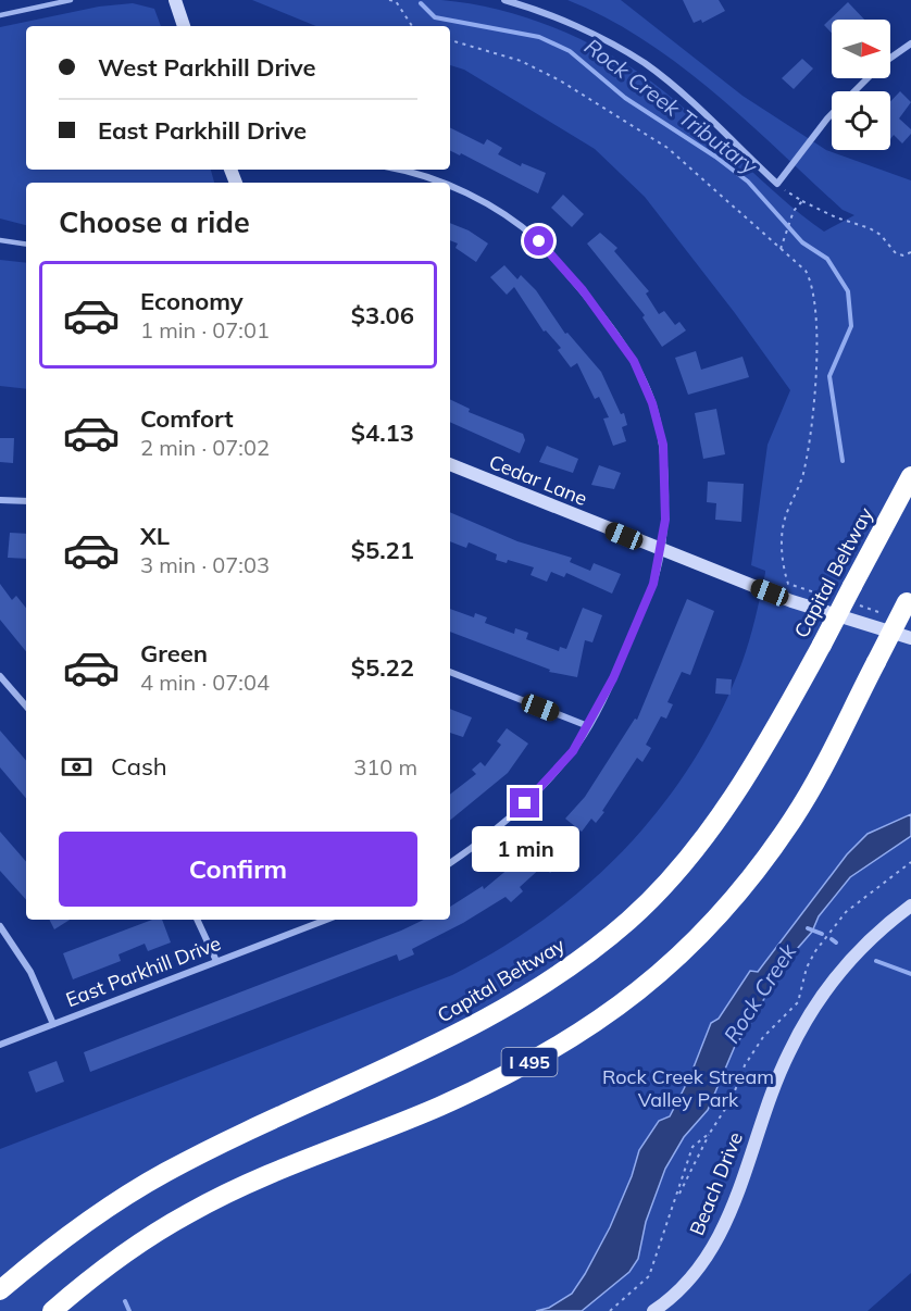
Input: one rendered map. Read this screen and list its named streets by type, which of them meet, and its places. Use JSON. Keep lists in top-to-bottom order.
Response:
{
  "streets": {
    "highway": ["Capital Beltway", "I 495"],
    "street": ["Cedar Lane", "East Parkhill Drive", "Beach Drive"]
  },
  "water": ["Rock Creek Tributary", "Rock Creek"],
  "parks": ["Rock Creek Stream Valley Park"],
  "north": "right",
  "page": {
    "banner": ["West Parkhill Drive", "East Parkhill Drive"],
    "heading": "Choose a ride",
    "list": [
      {
        "name": "Economy",
        "note": "1 min · 07:01",
        "value": "$3.06"
      },
      {
        "name": "Comfort",
        "note": "2 min · 07:02",
        "value": "$4.13"
      },
      {
        "name": "XL",
        "note": "3 min · 07:03",
        "value": "$5.21"
      },
      {
        "name": "Green",
        "note": "4 min · 07:04",
        "value": "$5.22"
      }
    ],
    "pay": ["Cash", "310 m"],
    "buttons": "Confirm",
    "bubble": "1 min"
  }
}
